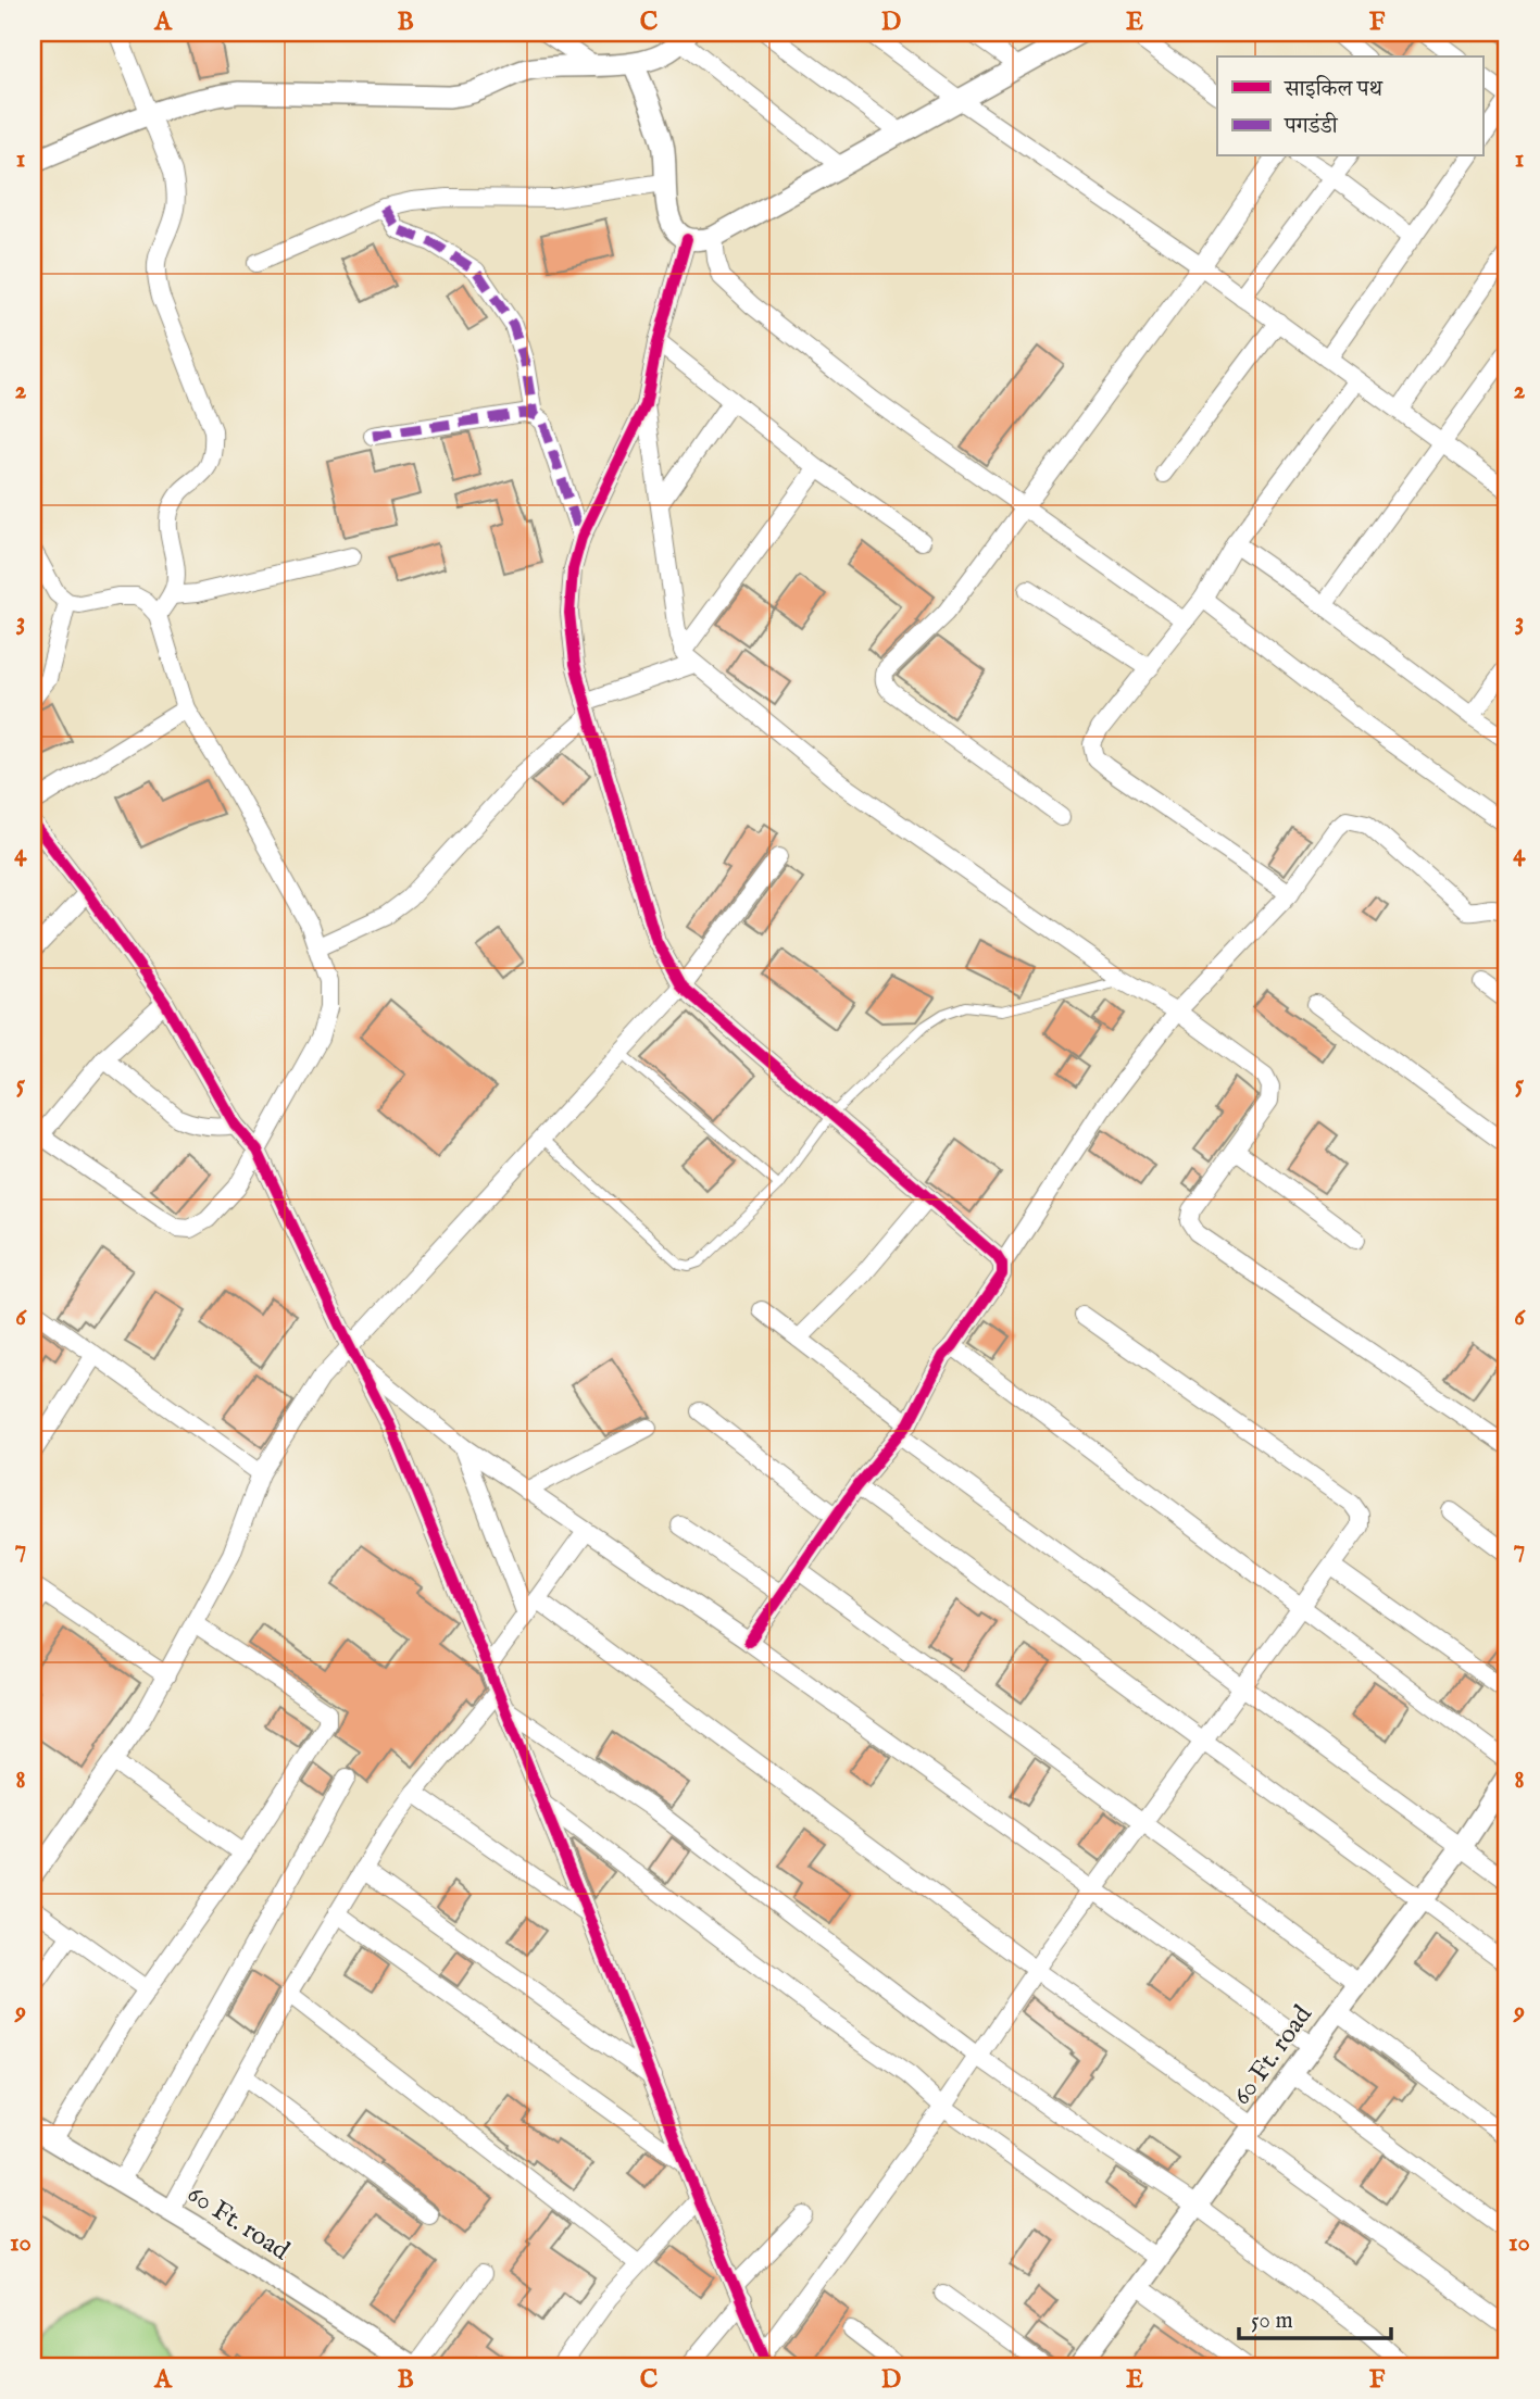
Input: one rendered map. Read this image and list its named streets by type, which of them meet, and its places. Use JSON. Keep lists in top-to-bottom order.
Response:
{
  "streets": {
    "street": ["60 Ft. road"]
  },
  "legend": ["साइकिल पथ", "पगडंडी"],
  "scale_bar": "50 m",
  "grid": {
    "columns": [
      "A",
      "B",
      "C",
      "D",
      "E",
      "F"
    ],
    "rows": [
      "1",
      "2",
      "3",
      "4",
      "5",
      "6",
      "7",
      "8",
      "9",
      "10"
    ]
  }
}
